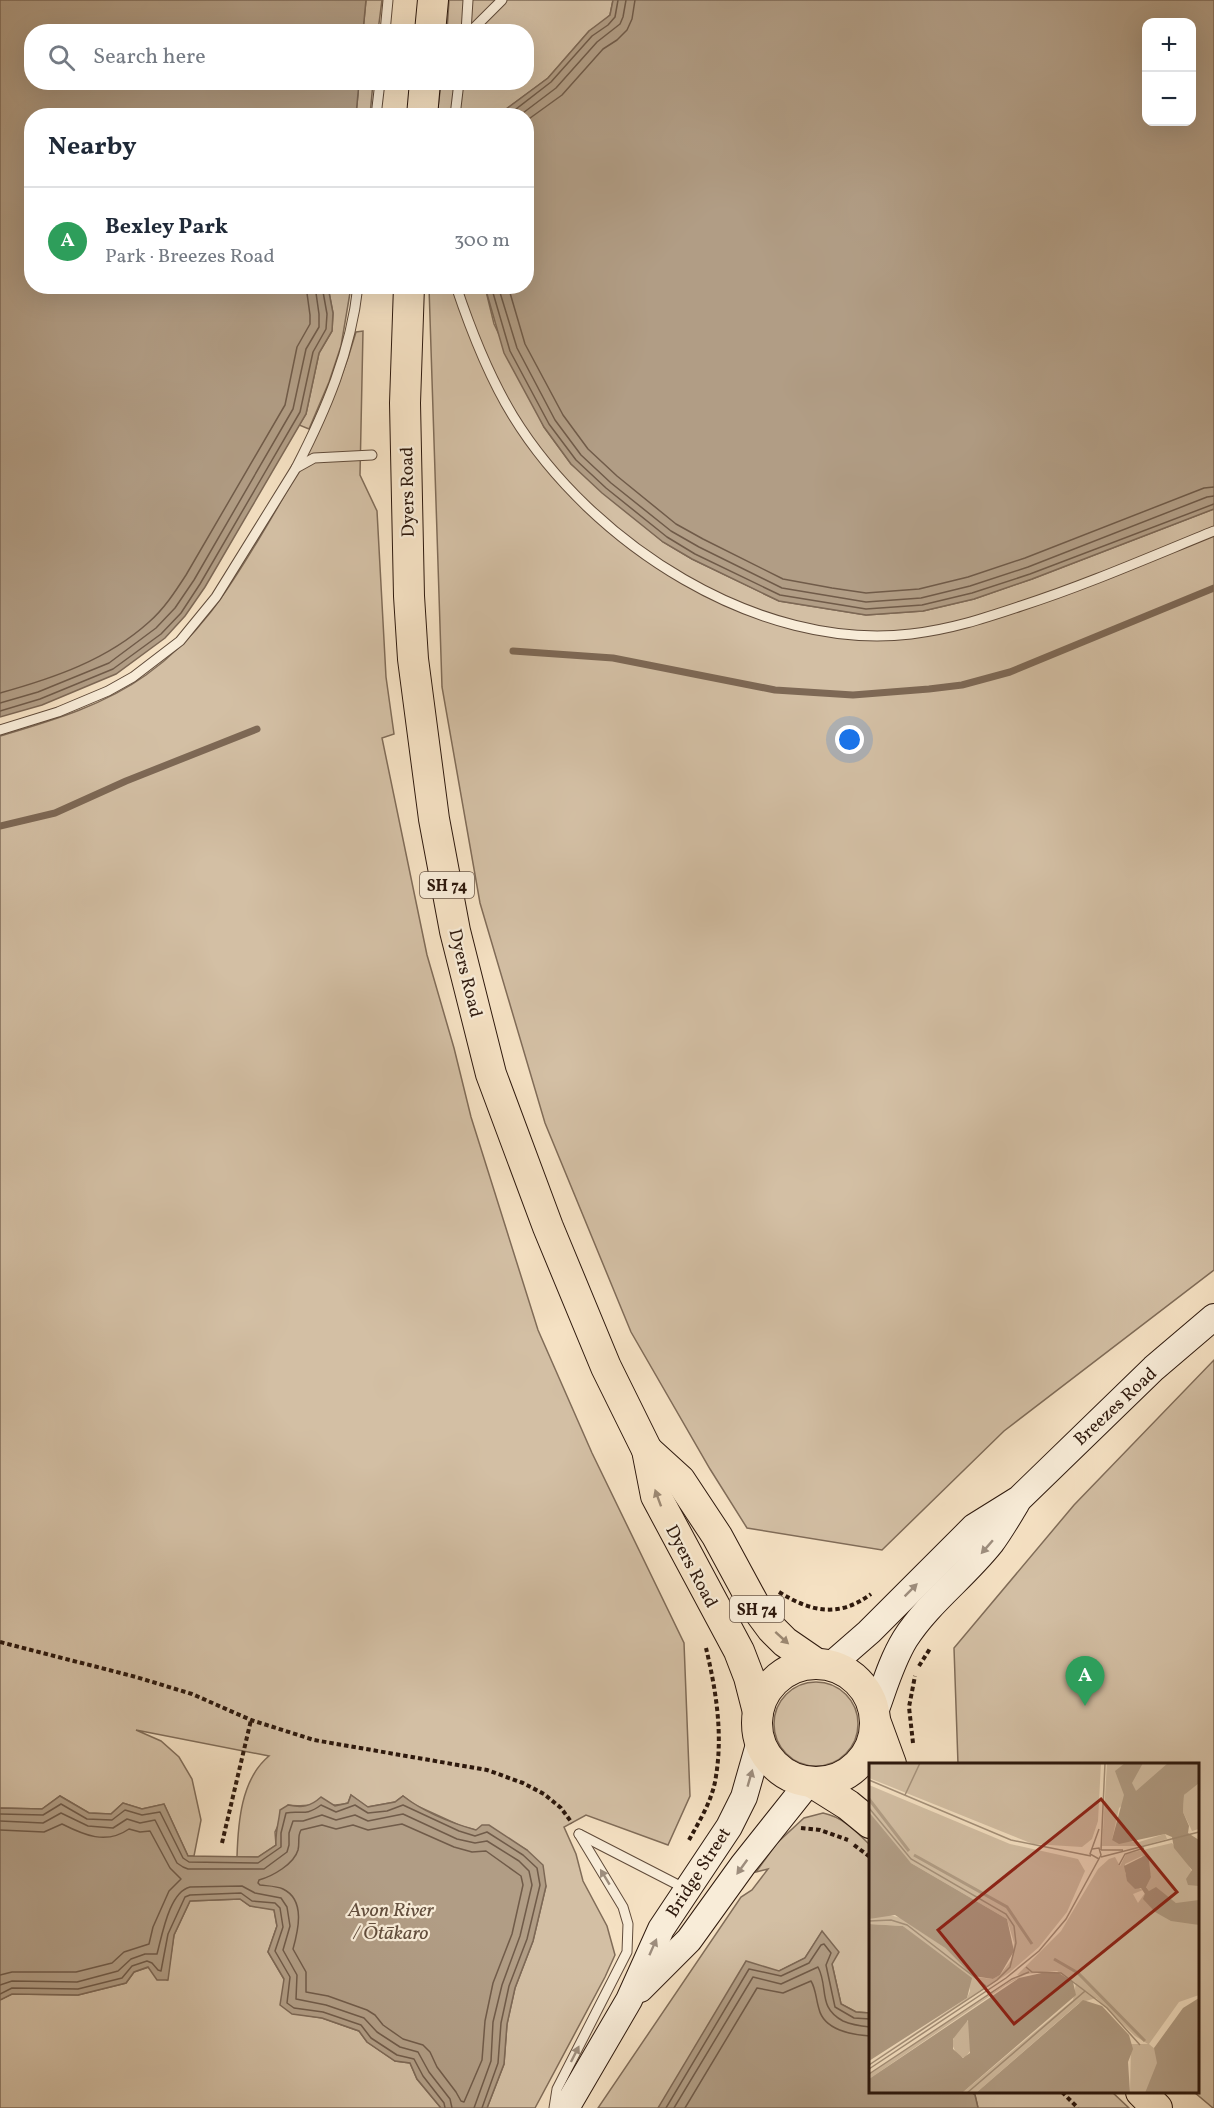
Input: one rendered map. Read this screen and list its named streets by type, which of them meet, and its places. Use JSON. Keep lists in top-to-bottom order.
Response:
{
  "streets": {
    "highway": ["Dyers Road", "SH 74"],
    "main road": ["Breezes Road", "Bridge Street"]
  },
  "crossings": [
    ["Dyers Road", "SH 74"],
    ["Dyers Road", "Breezes Road"],
    ["Dyers Road", "Bridge Street"],
    ["SH 74", "Breezes Road"],
    ["SH 74", "Bridge Street"],
    ["Breezes Road", "Bridge Street"]
  ],
  "water": ["Avon River / Ōtākaro"],
  "page": {
    "map_buttons": ["+", "−"],
    "search": "Search here",
    "heading": "Nearby",
    "list": [
      {
        "mark": "A",
        "name": "Bexley Park",
        "note": "Park · Breezes Road",
        "value": "300 m"
      }
    ],
    "pins": "A"
  }
}
